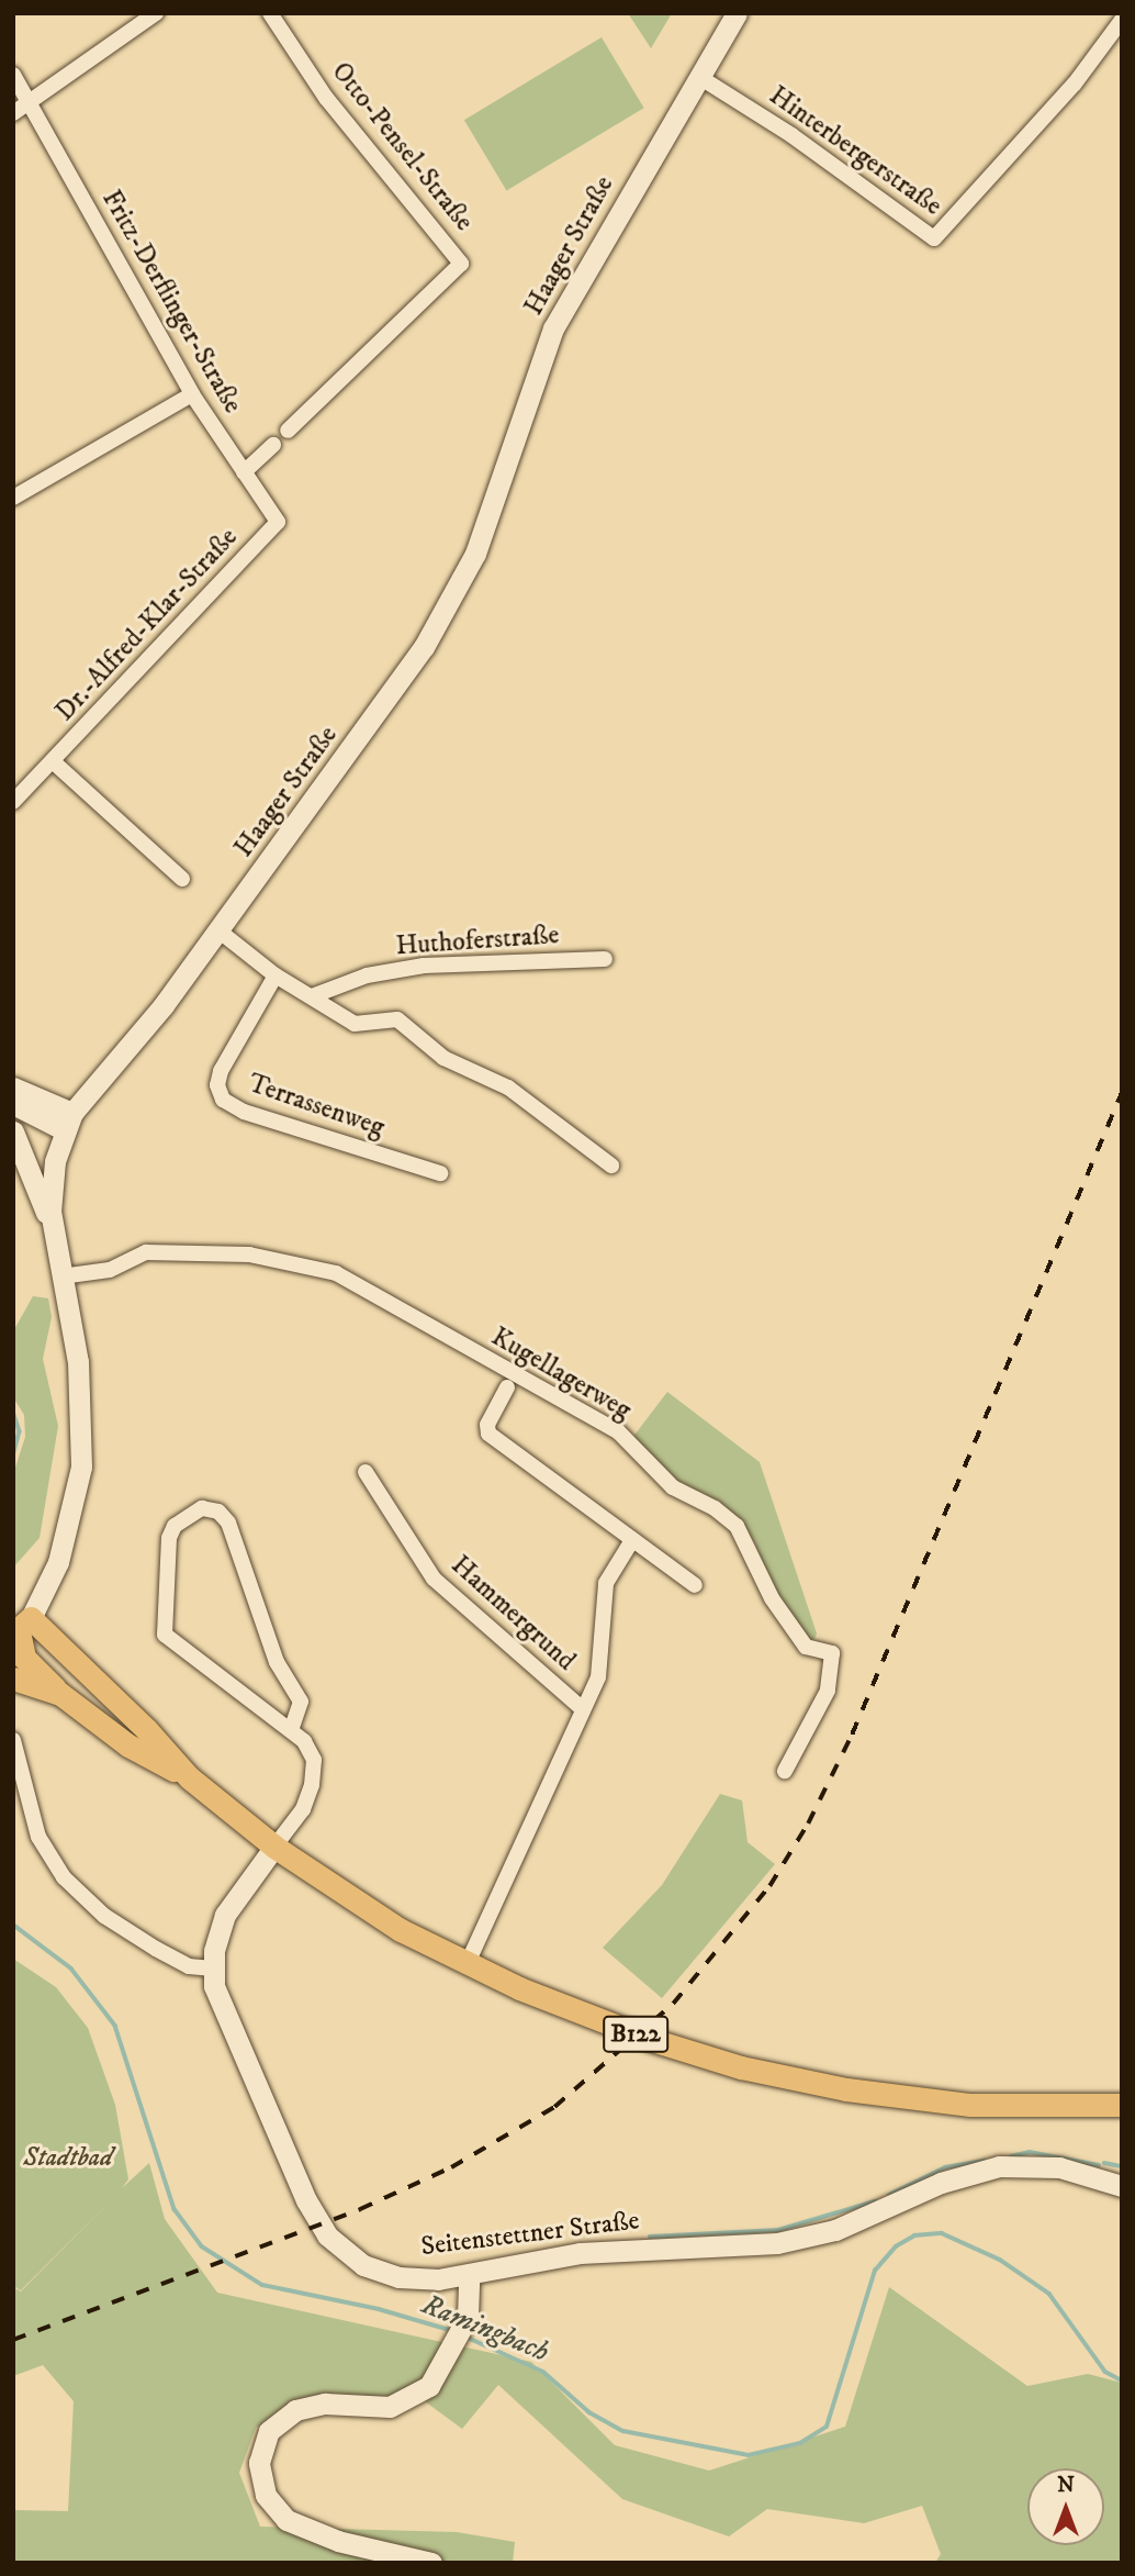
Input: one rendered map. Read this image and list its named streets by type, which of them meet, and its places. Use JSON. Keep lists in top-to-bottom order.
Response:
{
  "streets": {
    "main road": ["Haager Straße", "B122", "Seitenstettner Straße"],
    "street": [
      "Otto-Pensel-Straße",
      "Hinterbergerstraße",
      "Fritz-Derflinger-Straße",
      "Dr.-Alfred-Klar-Straße",
      "Huthoferstraße",
      "Terrassenweg",
      "Kugellagerweg",
      "Hammergrund"
    ]
  },
  "crossings": [
    ["Hinterbergerstraße", "Haager Straße"],
    ["Haager Straße", "Kugellagerweg"],
    ["Haager Straße", "B122"],
    ["Fritz-Derflinger-Straße", "Dr.-Alfred-Klar-Straße"],
    ["Hammergrund", "B122"],
    ["B122", "Seitenstettner Straße"]
  ],
  "water": ["Ramingbach"],
  "parks": ["Stadtbad"],
  "north": "top"
}
